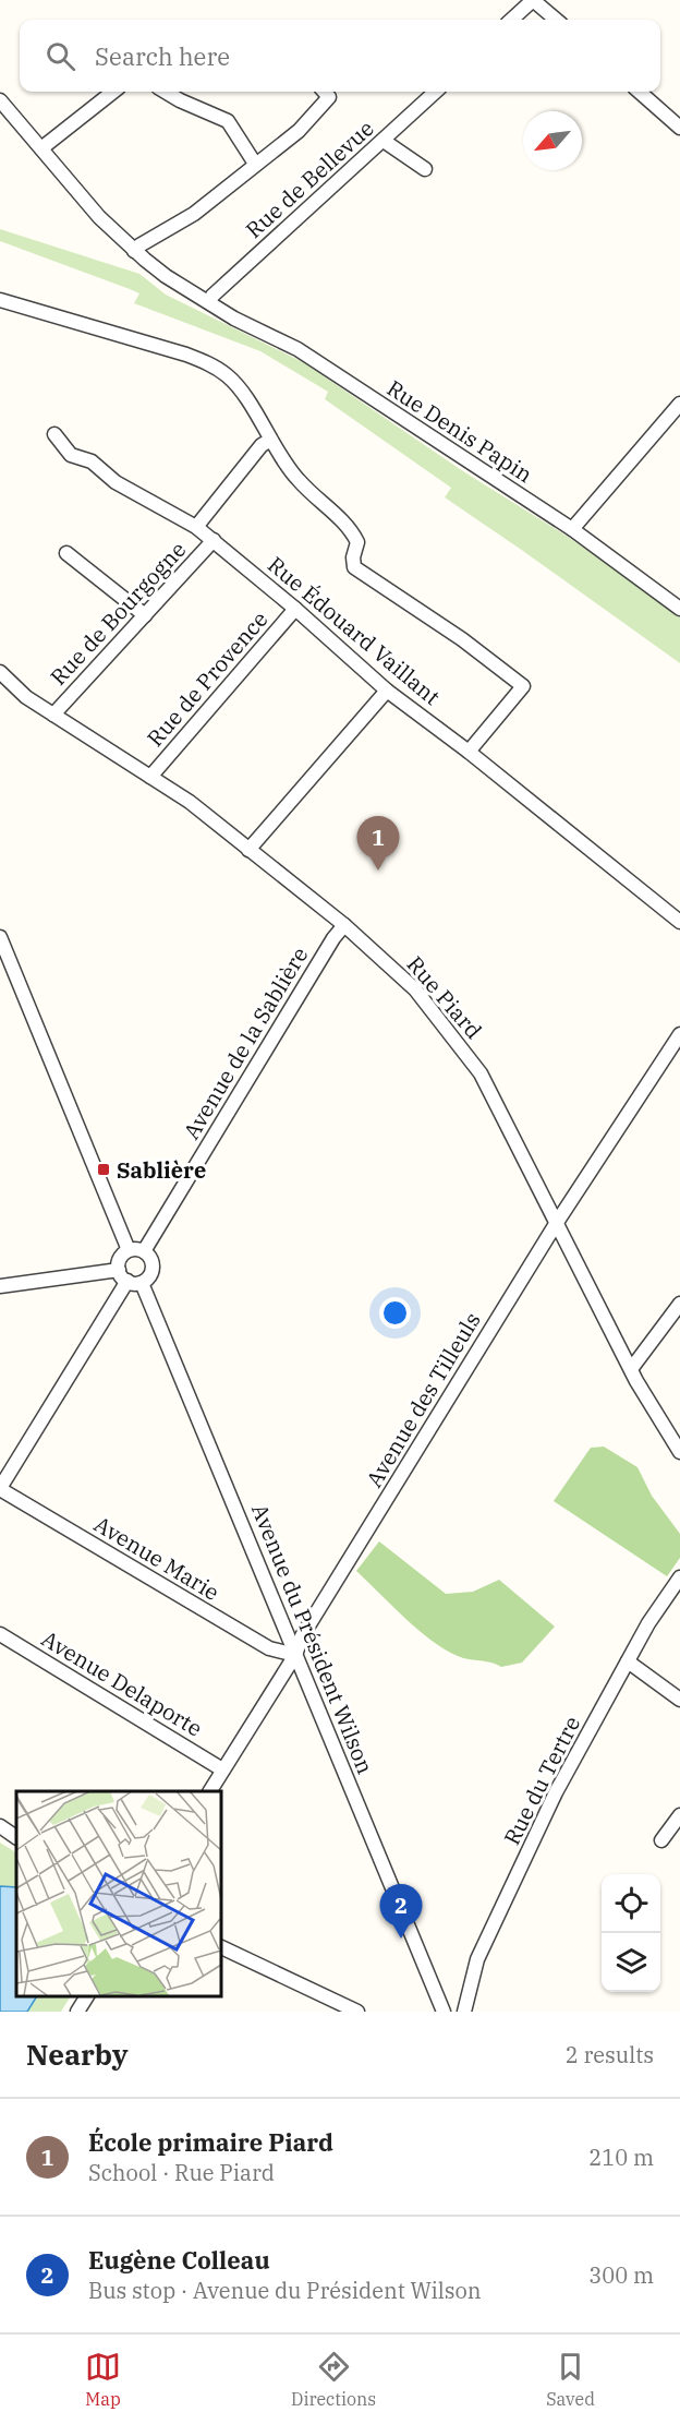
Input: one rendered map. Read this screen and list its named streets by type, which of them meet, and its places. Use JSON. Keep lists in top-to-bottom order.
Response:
{
  "streets": {
    "street": [
      "Rue de Bellevue",
      "Rue Denis Papin",
      "Rue de Bourgogne",
      "Rue Édouard Vaillant",
      "Rue de Provence",
      "Rue Piard",
      "Avenue de la Sablière",
      "Avenue des Tilleuls",
      "Avenue Marie",
      "Avenue du Président Wilson",
      "Avenue Delaporte",
      "Rue du Tertre"
    ]
  },
  "crossings": [
    ["Rue de Bellevue", "Rue Denis Papin"],
    ["Rue de Bourgogne", "Rue Édouard Vaillant"],
    ["Rue de Bourgogne", "Rue Piard"],
    ["Rue Édouard Vaillant", "Rue de Provence"],
    ["Rue de Provence", "Rue Piard"],
    ["Rue Piard", "Avenue de la Sablière"],
    ["Rue Piard", "Avenue des Tilleuls"],
    ["Avenue de la Sablière", "Avenue du Président Wilson"],
    ["Avenue des Tilleuls", "Avenue Marie"],
    ["Avenue des Tilleuls", "Avenue du Président Wilson"],
    ["Avenue des Tilleuls", "Avenue Delaporte"],
    ["Avenue Marie", "Avenue du Président Wilson"]
  ],
  "places": {
    "transit": ["Sablière"]
  },
  "north": "bottom left",
  "page": {
    "search": "Search here",
    "pins": ["1", "2"],
    "heading": ["Nearby", "2 results"],
    "list": [
      {
        "mark": "1",
        "name": "École primaire Piard",
        "note": "School · Rue Piard",
        "value": "210 m"
      },
      {
        "mark": "2",
        "name": "Eugène Colleau",
        "note": "Bus stop · Avenue du Président Wilson",
        "value": "300 m"
      }
    ],
    "nav": ["Map", "Directions", "Saved"]
  }
}
